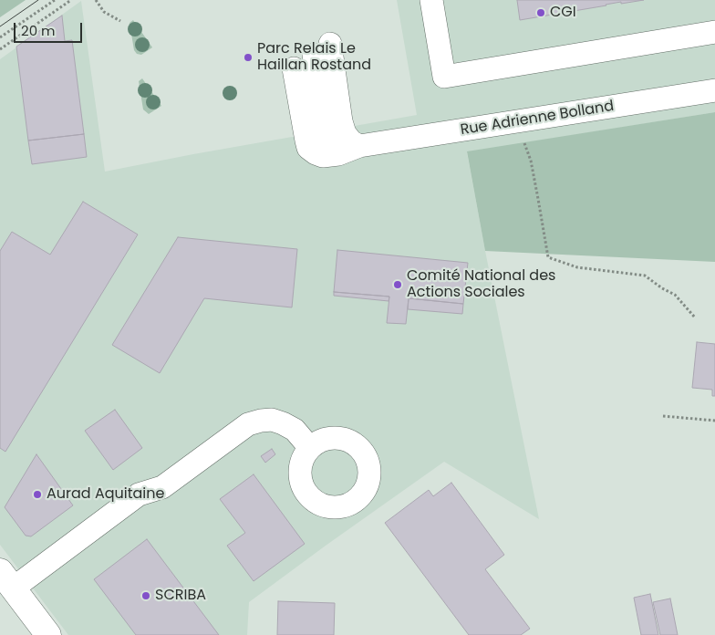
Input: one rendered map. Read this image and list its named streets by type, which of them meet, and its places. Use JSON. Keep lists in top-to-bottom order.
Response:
{
  "streets": {
    "street": ["Rue Adrienne Bolland"]
  },
  "places": [
    "CGI",
    "Parc Relais Le Haillan Rostand",
    "Comité National des Actions Sociales",
    "Aurad Aquitaine",
    "SCRIBA"
  ],
  "scale_bar": "20 m"
}
